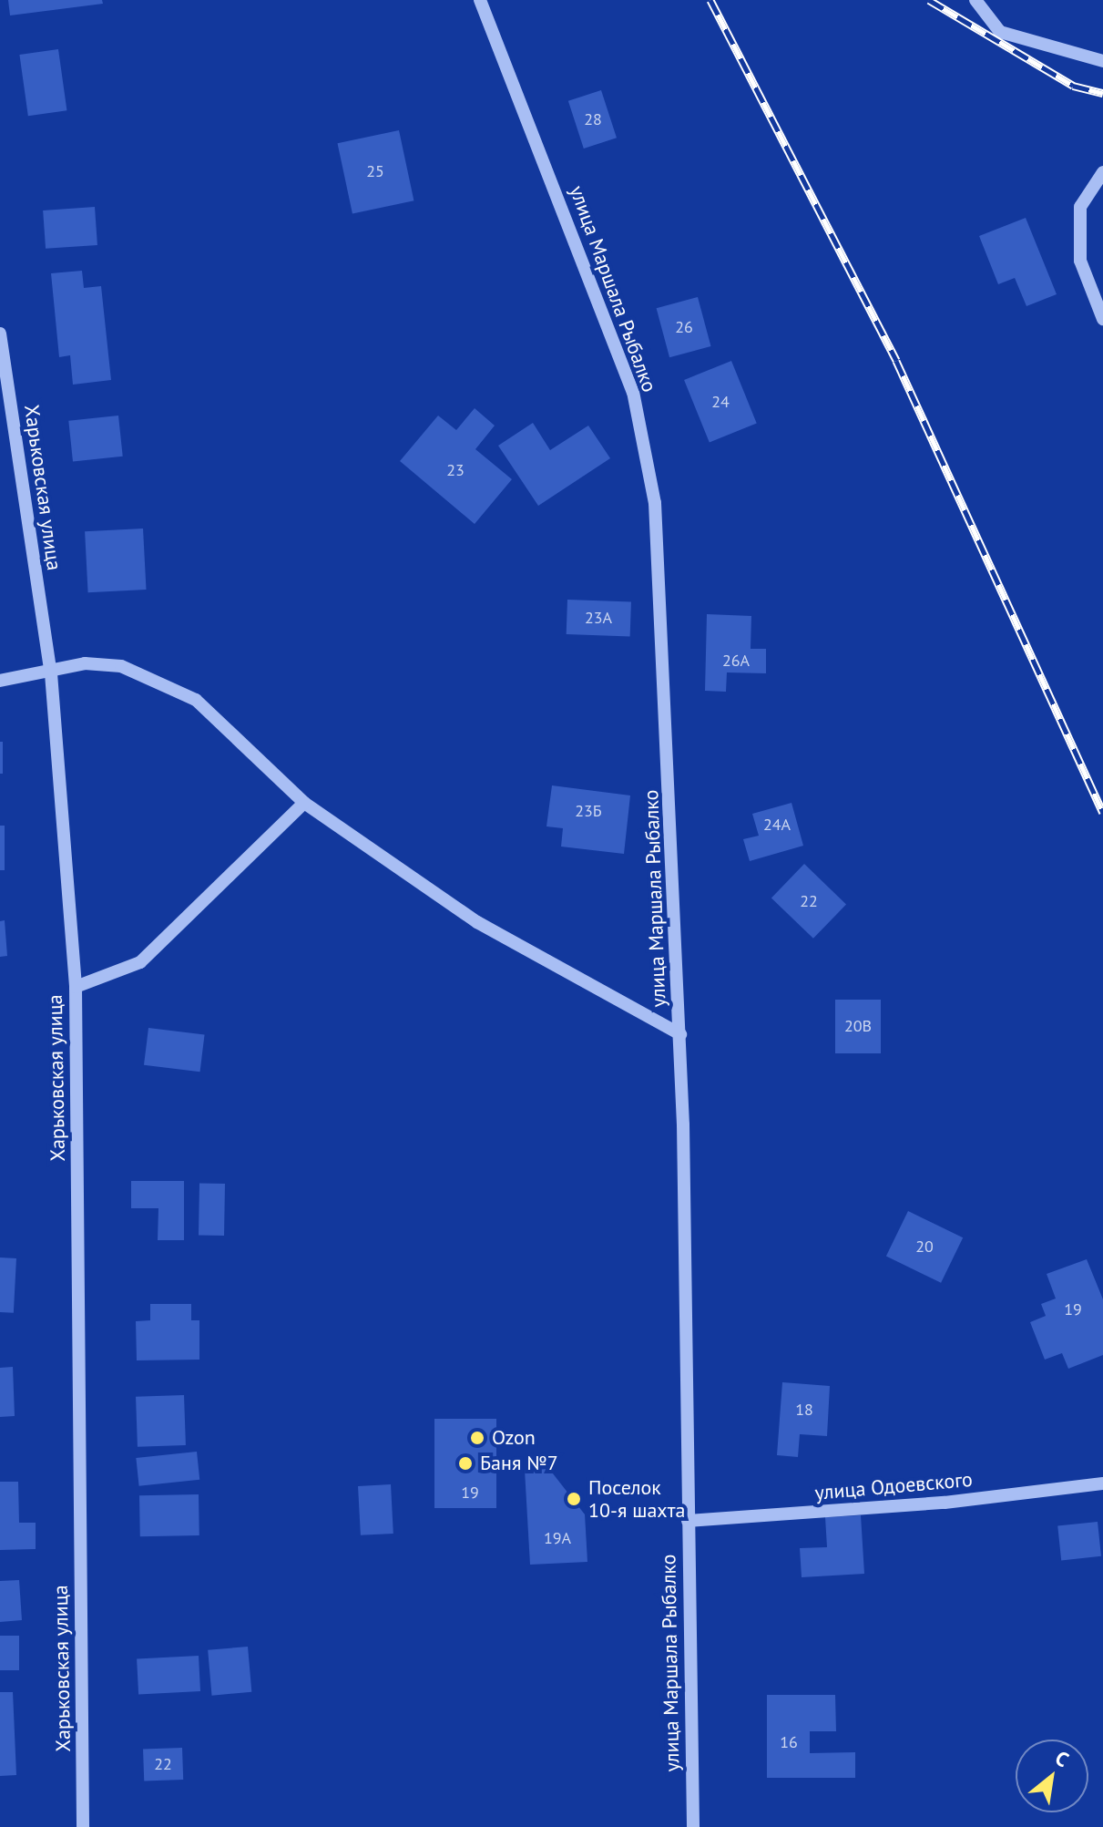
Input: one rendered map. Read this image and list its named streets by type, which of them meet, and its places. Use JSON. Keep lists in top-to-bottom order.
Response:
{
  "streets": {
    "street": ["улица Маршала Рыбалко", "Харьковская улица", "улица Одоевского"]
  },
  "crossings": [
    ["улица Маршала Рыбалко", "улица Одоевского"]
  ],
  "places": ["Ozon", "Баня №7", "Поселок 10-я шахта"],
  "house_numbers": [
    "28",
    "25",
    "26",
    "24",
    "23",
    "23А",
    "26А",
    "23Б",
    "24А",
    "22",
    "20В",
    "20",
    "19",
    "18",
    "19",
    "19А",
    "16",
    "22"
  ],
  "north": "top right"
}
